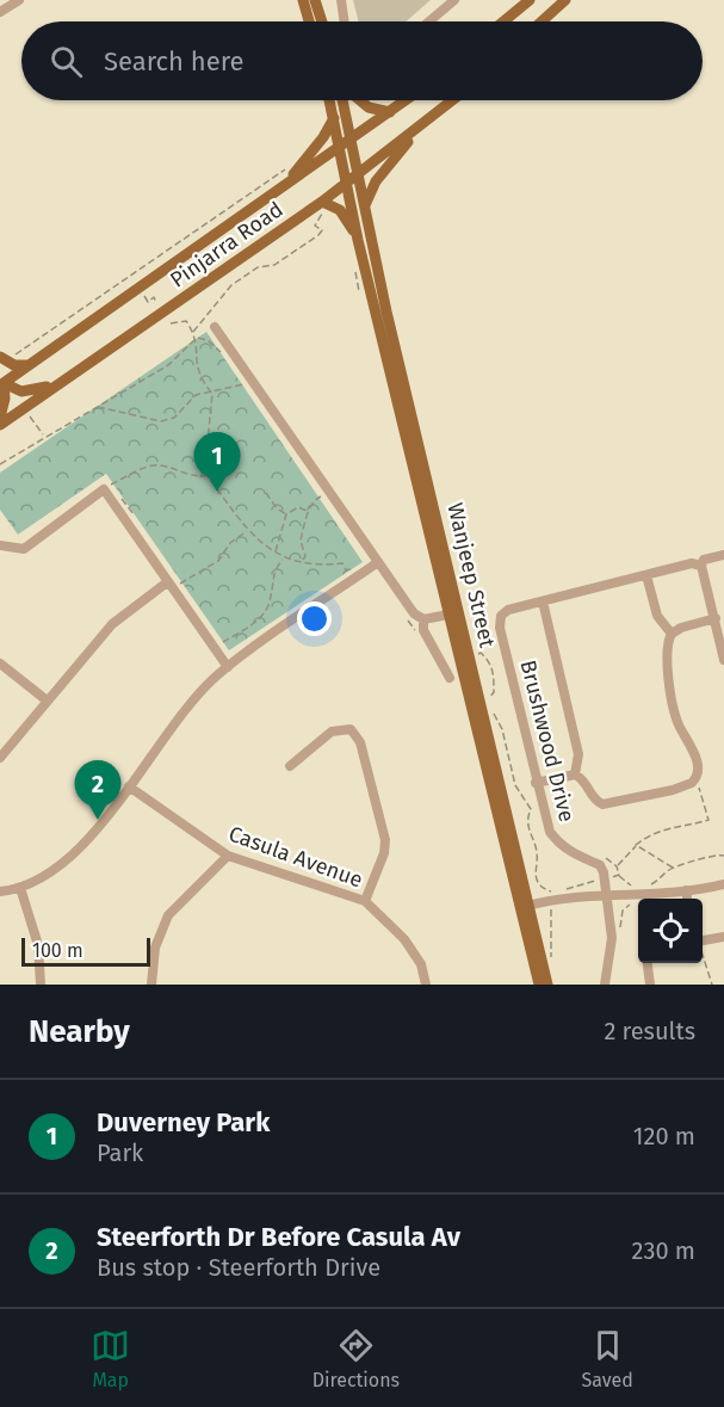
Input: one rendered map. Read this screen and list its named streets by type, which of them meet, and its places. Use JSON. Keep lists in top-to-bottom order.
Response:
{
  "streets": {
    "main road": ["Pinjarra Road", "Wanjeep Street"],
    "street": ["Brushwood Drive", "Casula Avenue"]
  },
  "crossings": [
    ["Pinjarra Road", "Wanjeep Street"]
  ],
  "scale_bar": "100 m",
  "page": {
    "search": "Search here",
    "pins": ["1", "2"],
    "scale": "100 m",
    "heading": ["Nearby", "2 results"],
    "list": [
      {
        "mark": "1",
        "name": "Duverney Park",
        "note": "Park",
        "value": "120 m"
      },
      {
        "mark": "2",
        "name": "Steerforth Dr Before Casula Av",
        "note": "Bus stop · Steerforth Drive",
        "value": "230 m"
      }
    ],
    "nav": ["Map", "Directions", "Saved"]
  }
}
